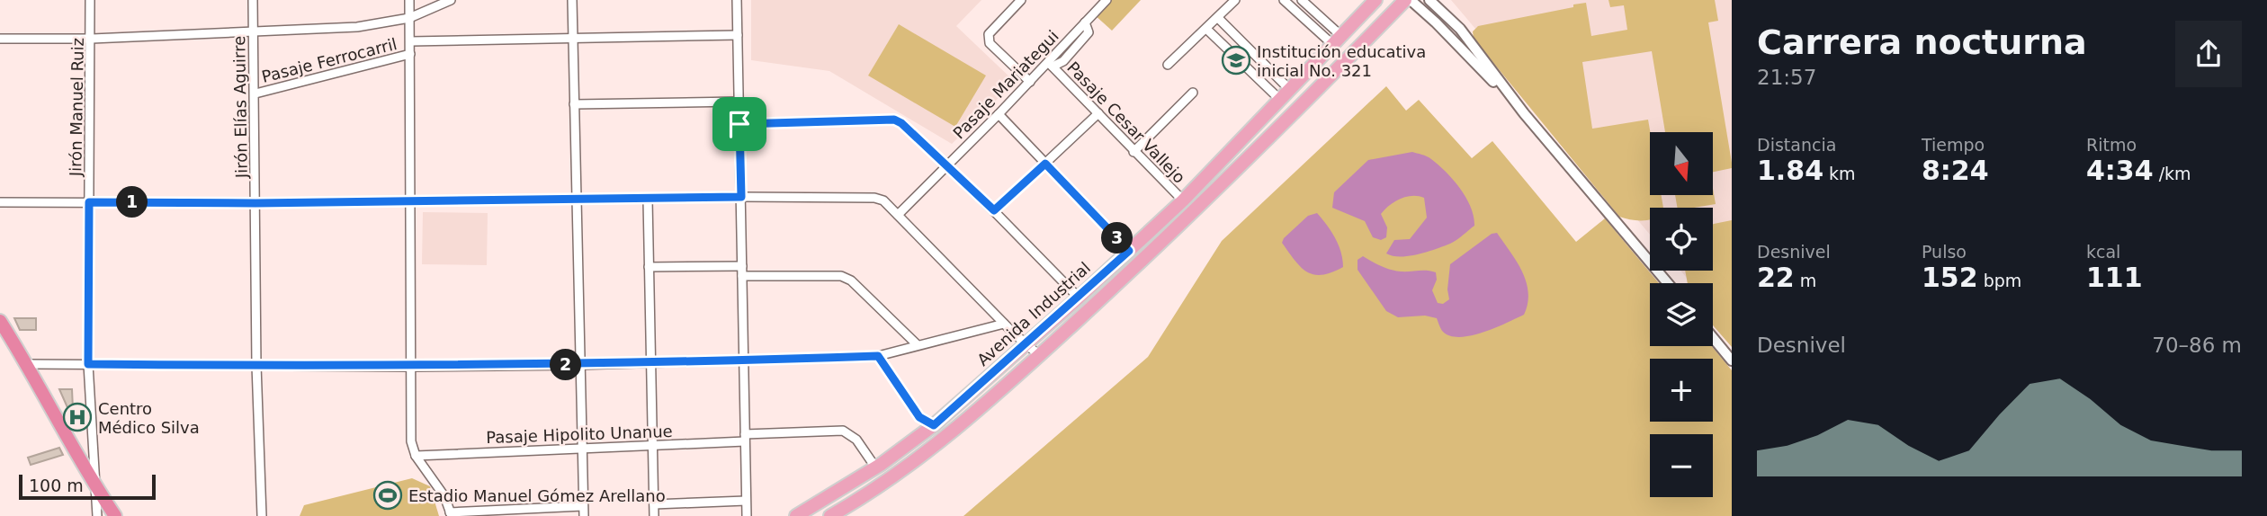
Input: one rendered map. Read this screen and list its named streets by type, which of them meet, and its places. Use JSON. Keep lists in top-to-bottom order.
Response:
{
  "streets": {
    "main road": ["Avenida Industrial"],
    "street": [
      "Pasaje Ferrocarril",
      "Pasaje Mariategui",
      "Jirón Manuel Ruiz",
      "Jirón Elías Aguirre",
      "Pasaje Cesar Vallejo",
      "Pasaje Hipolito Unanue"
    ]
  },
  "crossings": [
    ["Pasaje Ferrocarril", "Jirón Elías Aguirre"],
    ["Pasaje Mariategui", "Pasaje Cesar Vallejo"],
    ["Pasaje Cesar Vallejo", "Avenida Industrial"],
    ["Avenida Industrial", "Pasaje Hipolito Unanue"]
  ],
  "places": {
    "school or university": ["Institución educativa inicial No. 321"],
    "hospital": ["Centro Médico Silva"],
    "sports": ["Estadio Manuel Gómez Arellano"]
  },
  "scale_bar": "100 m",
  "north": "bottom",
  "page": {
    "heading": ["Carrera nocturna", "21:57"],
    "stats": [
      ["Distancia", "1.84 km"],
      ["Tiempo", "8:24"],
      ["Ritmo", "4:34 /km"],
      ["Desnivel", "22 m"],
      ["Pulso", "152 bpm"],
      ["kcal", "111"]
    ],
    "map_buttons": ["+", "−"],
    "pins": ["1", "3", "2"],
    "chart": ["Desnivel", "70–86 m"],
    "scale": "100 m"
  }
}
